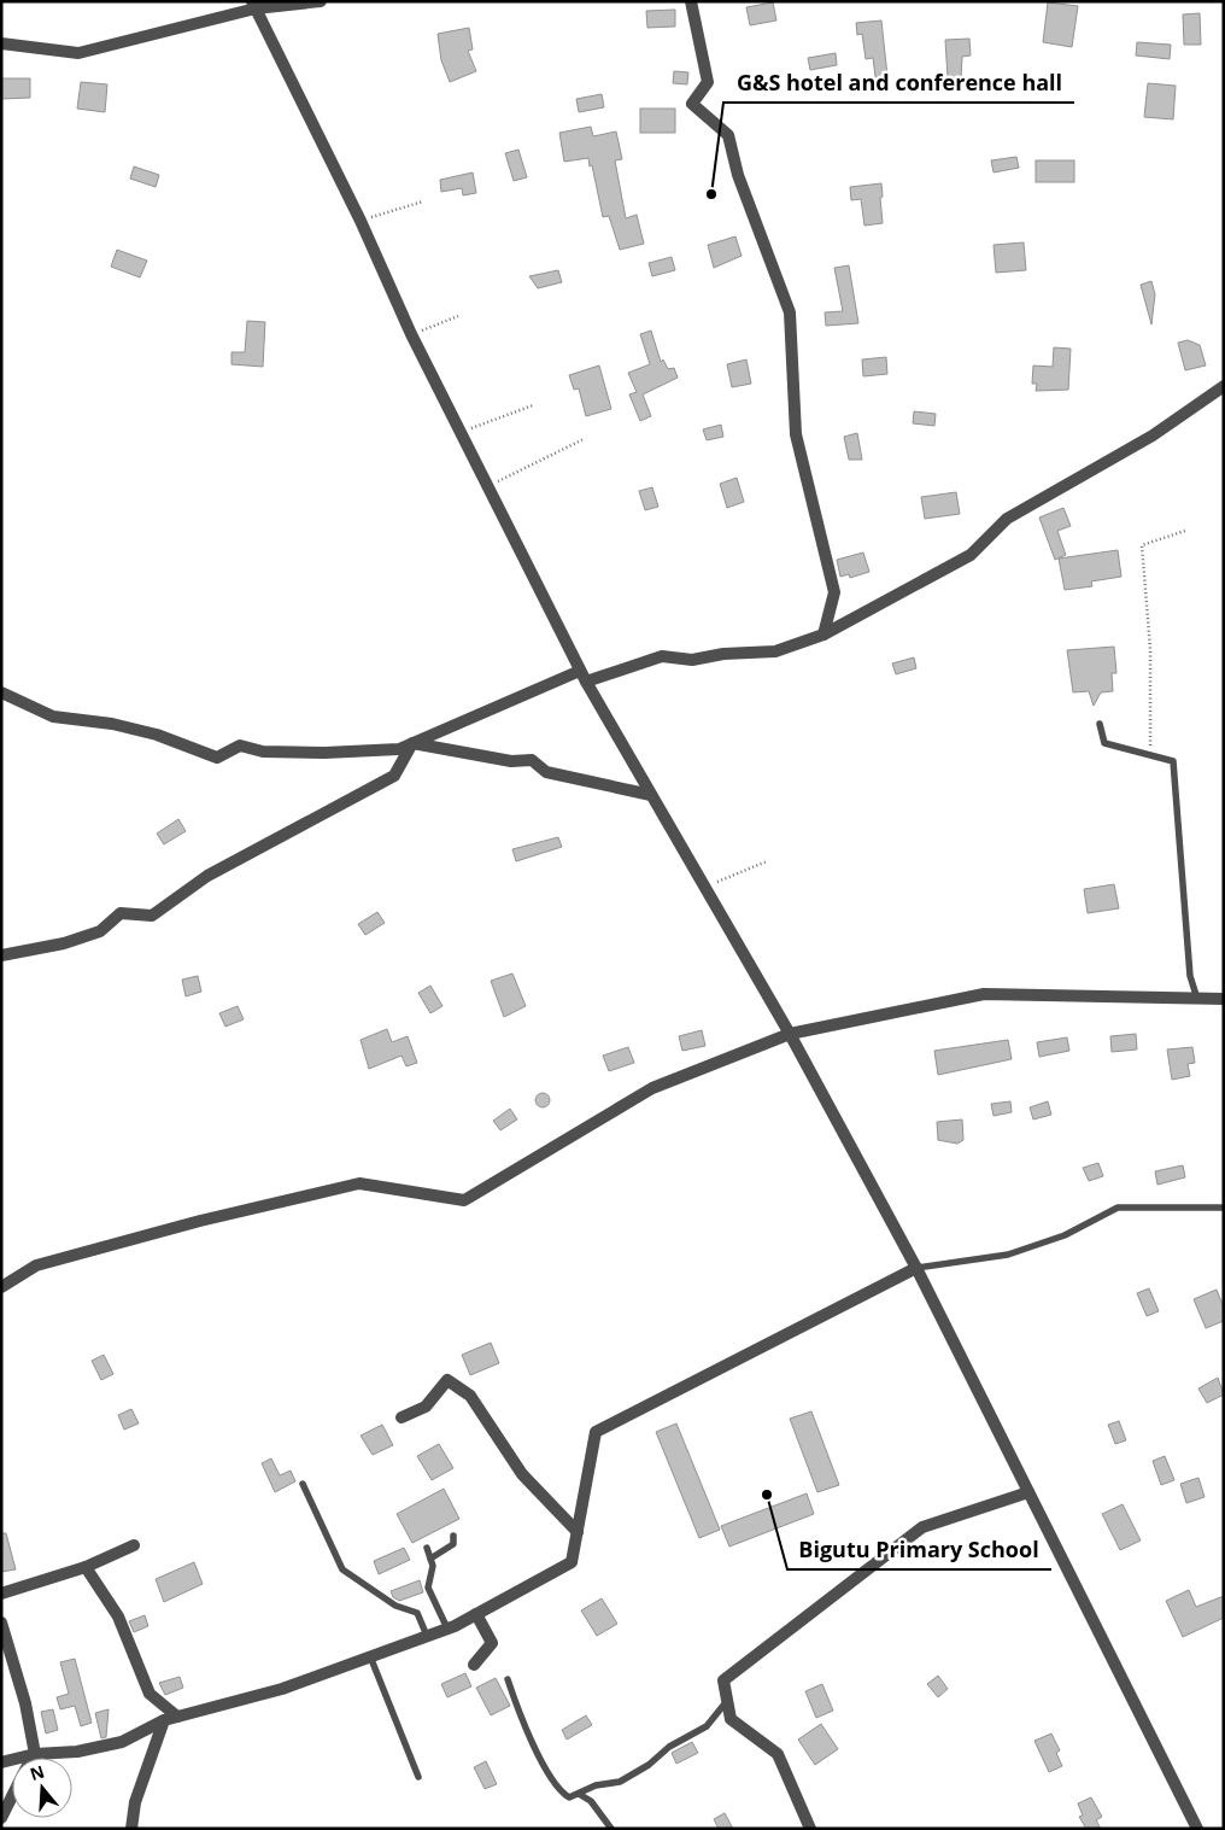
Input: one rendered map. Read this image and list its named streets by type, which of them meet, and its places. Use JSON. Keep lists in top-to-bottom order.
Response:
{
  "places": ["G&S hotel and conference hall", "Bigutu Primary School"],
  "north": "top"
}
